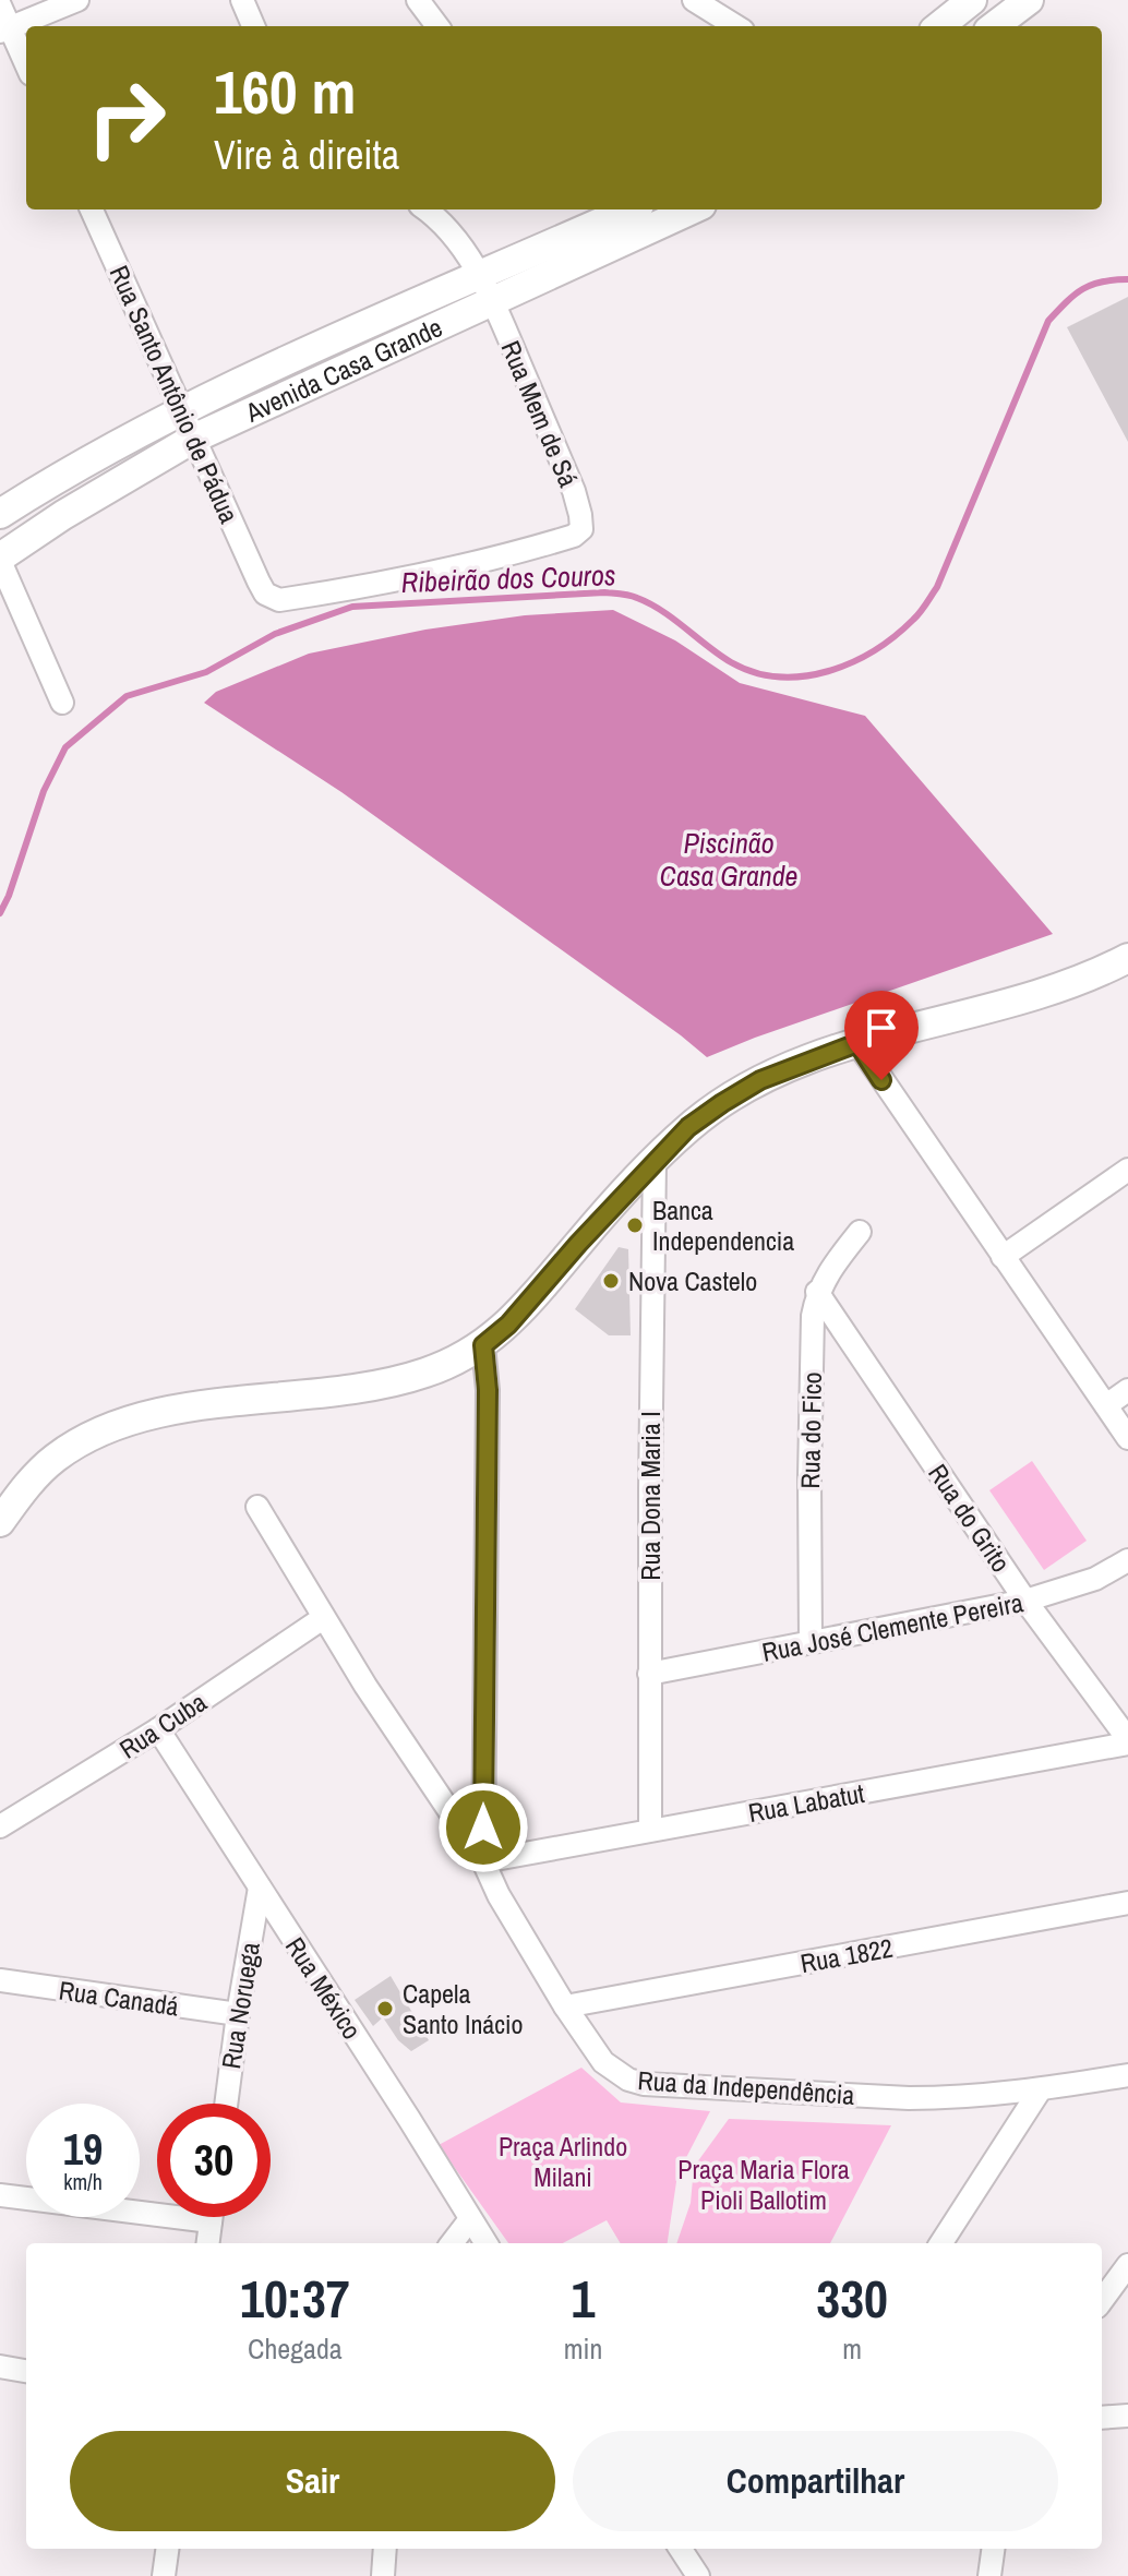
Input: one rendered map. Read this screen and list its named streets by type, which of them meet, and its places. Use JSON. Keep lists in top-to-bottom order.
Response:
{
  "streets": {
    "main road": ["Avenida Casa Grande"],
    "street": [
      "Rua Santo Antônio de Pádua",
      "Rua Mem de Sá",
      "Rua do Fico",
      "Rua Dona Maria I",
      "Rua do Grito",
      "Rua José Clemente Pereira",
      "Rua Cuba",
      "Rua Labatut",
      "Rua 1822",
      "Rua México",
      "Rua Canadá",
      "Rua Noruega",
      "Rua da Independência"
    ]
  },
  "crossings": [
    ["Avenida Casa Grande", "Rua Santo Antônio de Pádua"],
    ["Avenida Casa Grande", "Rua Mem de Sá"],
    ["Rua Santo Antônio de Pádua", "Rua Mem de Sá"],
    ["Rua do Fico", "Rua do Grito"],
    ["Rua do Fico", "Rua José Clemente Pereira"],
    ["Rua Dona Maria I", "Rua José Clemente Pereira"],
    ["Rua Dona Maria I", "Rua Labatut"],
    ["Rua do Grito", "Rua José Clemente Pereira"],
    ["Rua do Grito", "Rua Labatut"],
    ["Rua Cuba", "Rua México"],
    ["Rua Cuba", "Rua da Independência"],
    ["Rua Labatut", "Rua da Independência"],
    ["Rua 1822", "Rua da Independência"],
    ["Rua México", "Rua Noruega"],
    ["Rua Canadá", "Rua Noruega"]
  ],
  "water": ["Ribeirão dos Couros", "Piscinão Casa Grande"],
  "parks": ["Praça Arlindo Milani", "Praça Maria Flora Pioli Ballotim"],
  "places": ["Banca Independencia", "Nova Castelo", "Capela Santo Inácio"],
  "page": {
    "turn": ["160 m", "Vire à direita"],
    "speed": "19 km/h",
    "limit": "30",
    "eta": [
      "10:37",
      "Chegada",
      "1",
      "min",
      "330",
      "m"
    ],
    "buttons": ["Sair", "Compartilhar"]
  }
}
